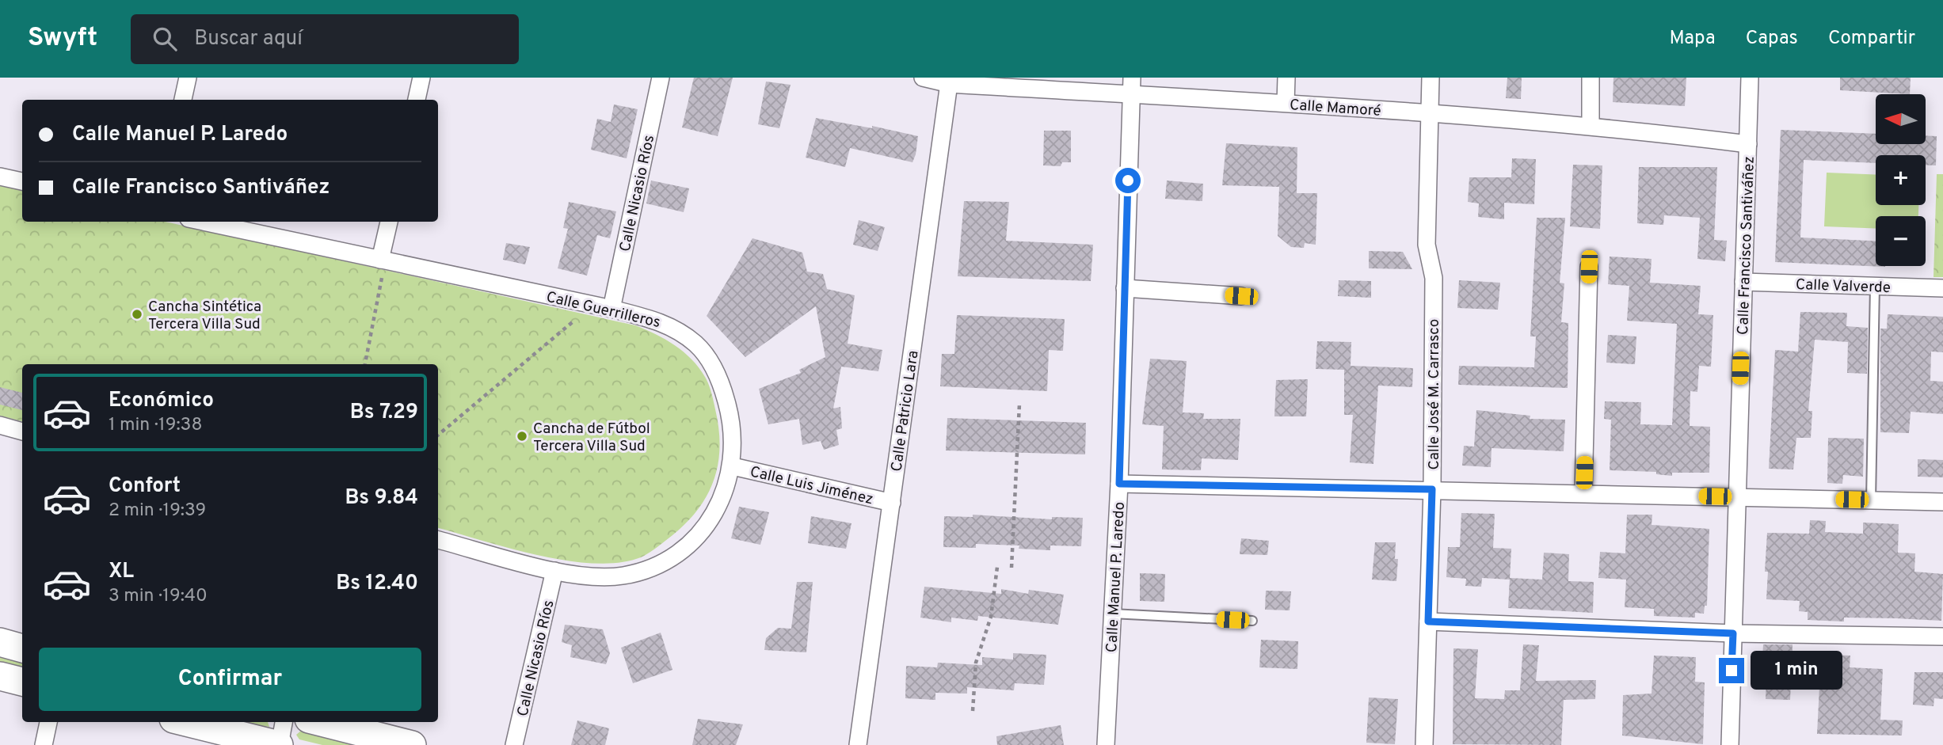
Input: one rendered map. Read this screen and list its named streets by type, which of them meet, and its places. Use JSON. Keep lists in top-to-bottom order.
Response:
{
  "streets": {
    "street": [
      "Calle Mamoré",
      "Calle Nicasio Ríos",
      "Calle Francisco Santiváñez",
      "Calle Valverde",
      "Calle Guerrilleros",
      "Calle José M. Carrasco",
      "Calle Patricio Lara",
      "Calle Luis Jiménez",
      "Calle Manuel P. Laredo"
    ]
  },
  "crossings": [
    ["Calle Mamoré", "Calle Francisco Santiváñez"],
    ["Calle Mamoré", "Calle José M. Carrasco"],
    ["Calle Mamoré", "Calle Patricio Lara"],
    ["Calle Mamoré", "Calle Manuel P. Laredo"],
    ["Calle Nicasio Ríos", "Calle Guerrilleros"],
    ["Calle Francisco Santiváñez", "Calle Valverde"],
    ["Calle Guerrilleros", "Calle Luis Jiménez"],
    ["Calle Patricio Lara", "Calle Luis Jiménez"]
  ],
  "places": ["Cancha Sintética Tercera Villa Sud", "Cancha de Fútbol Tercera Villa Sud"],
  "north": "left",
  "page": {
    "header": "Swyft",
    "search": "Buscar aquí",
    "nav": ["Mapa", "Capas", "Compartir"],
    "map_buttons": ["+", "−"],
    "banner": ["Calle Manuel P. Laredo", "Calle Francisco Santiváñez"],
    "list": [
      {
        "name": "Económico",
        "note": "1 min · 19:38",
        "value": "Bs 7.29"
      },
      {
        "name": "Confort",
        "note": "2 min · 19:39",
        "value": "Bs 9.84"
      },
      {
        "name": "XL",
        "note": "3 min · 19:40",
        "value": "Bs 12.40"
      }
    ],
    "buttons": "Confirmar",
    "bubble": "1 min"
  }
}
